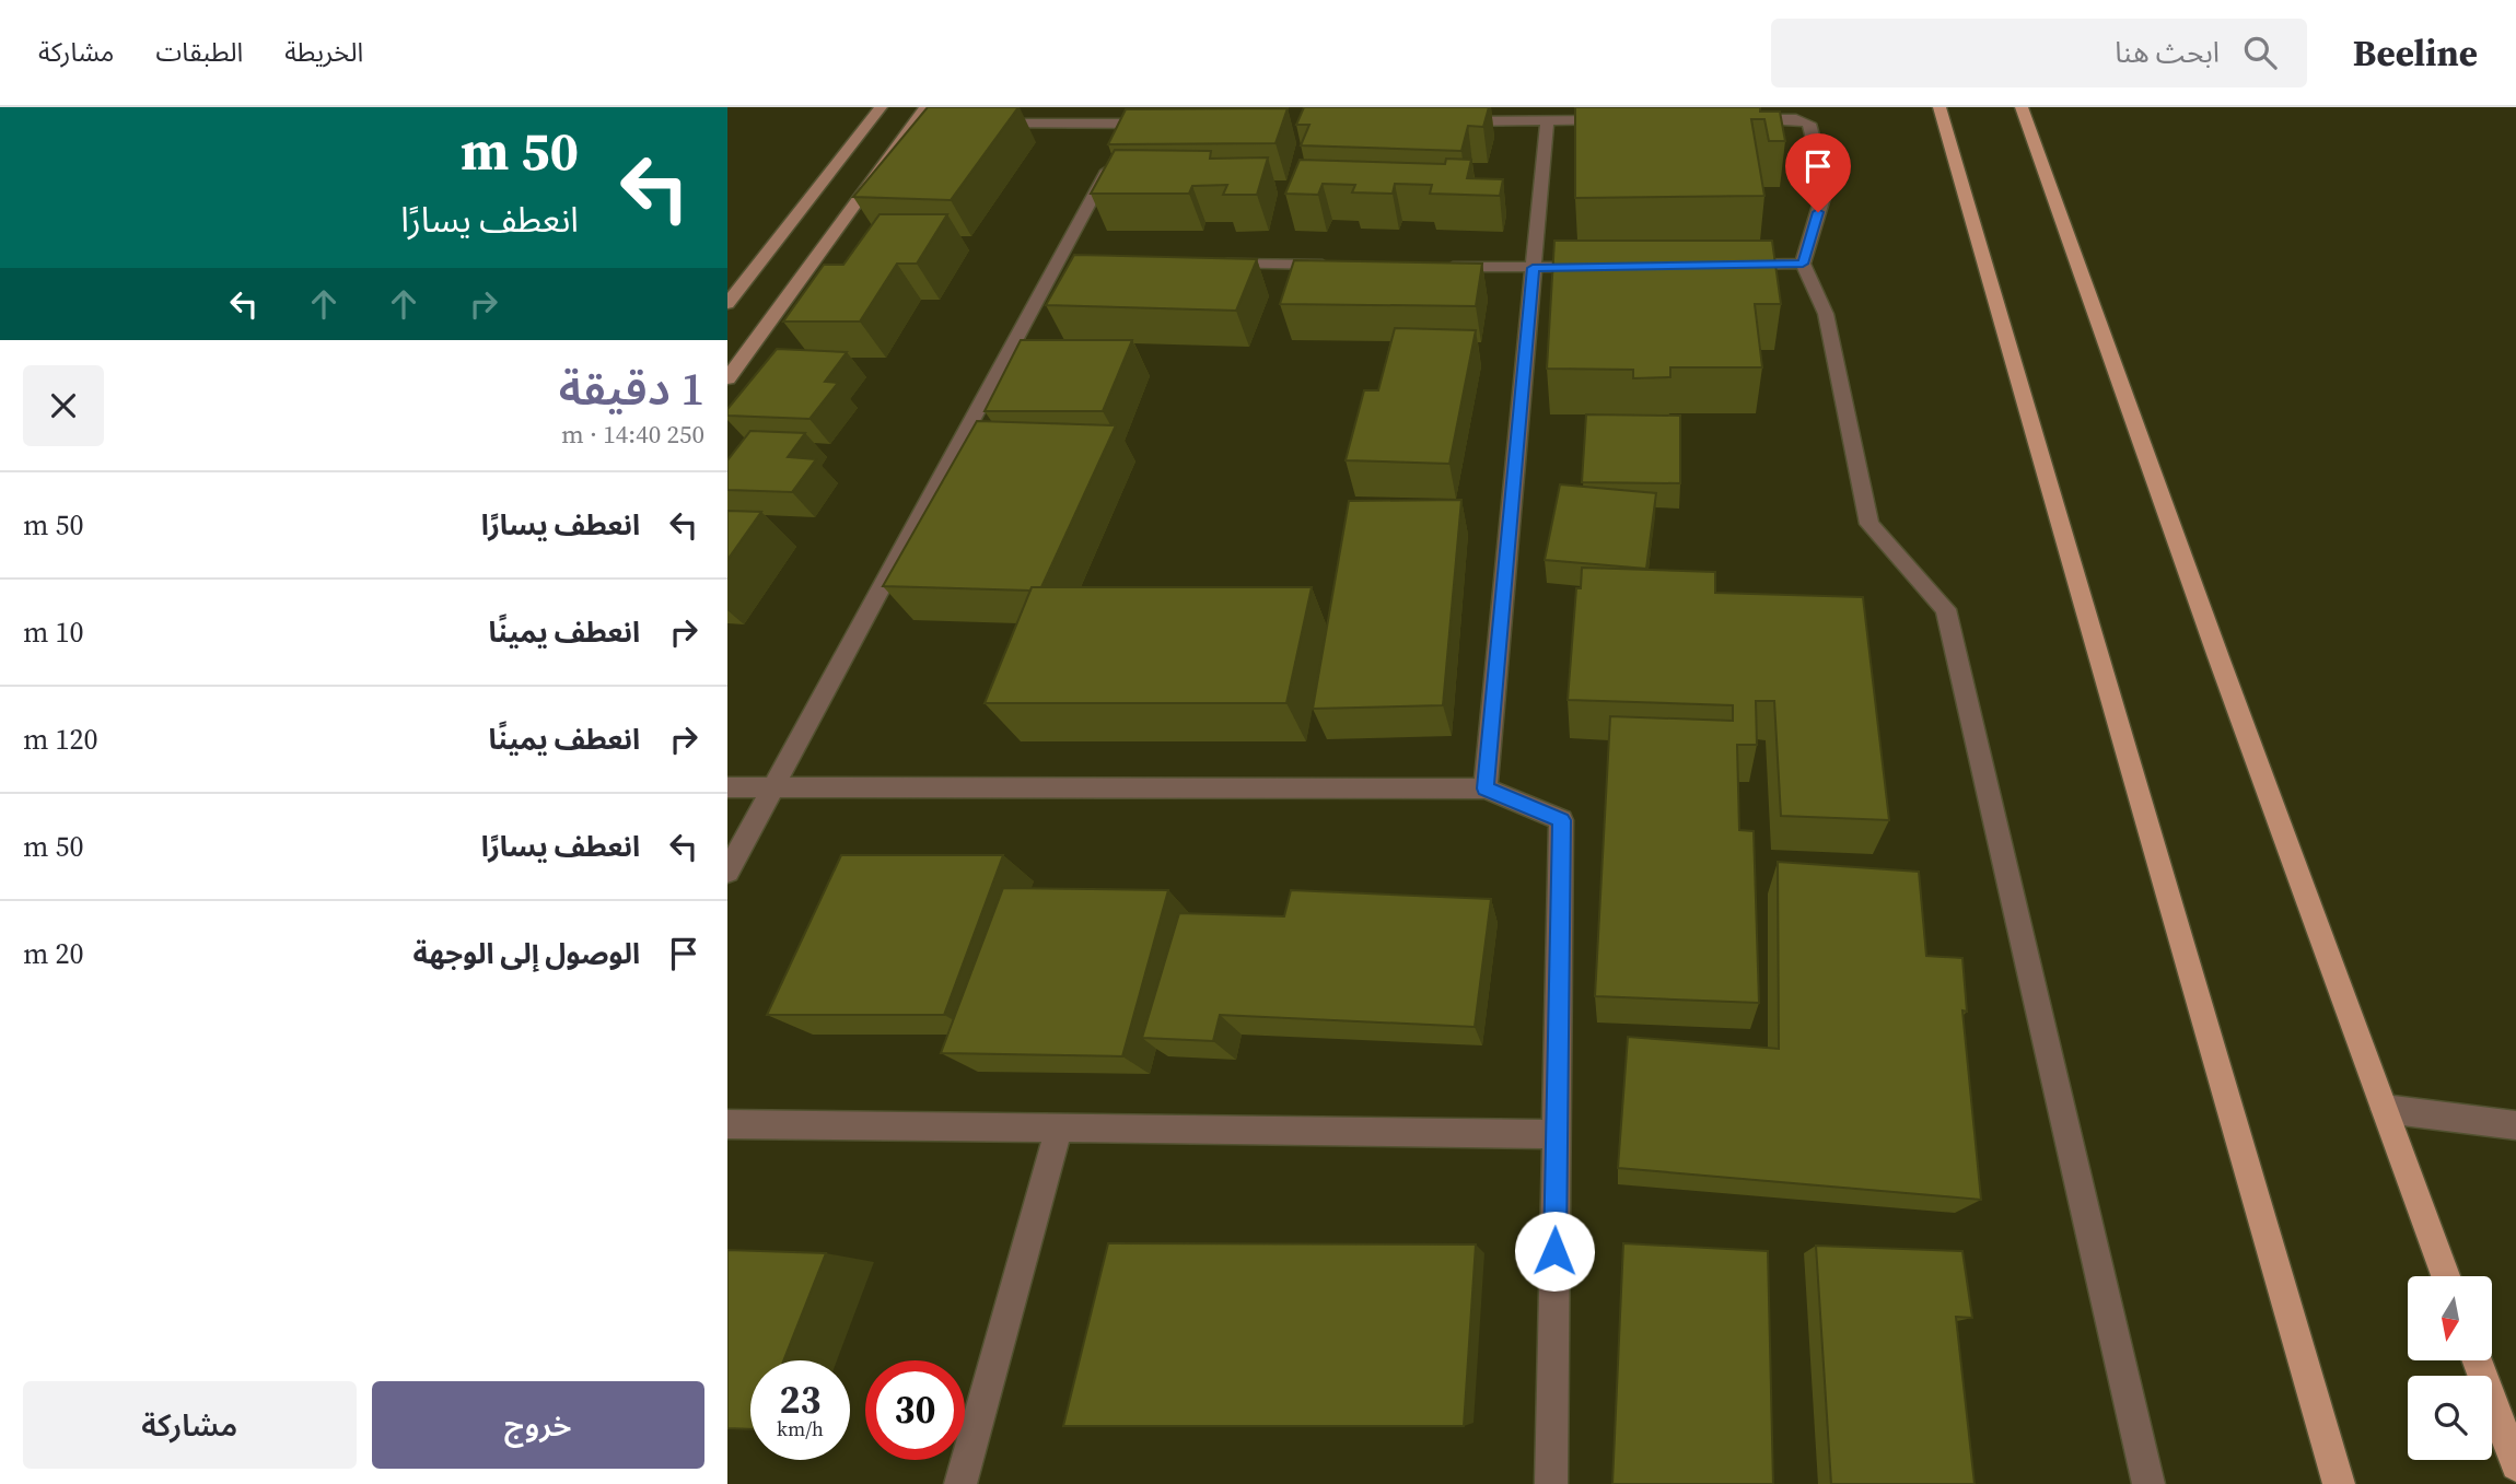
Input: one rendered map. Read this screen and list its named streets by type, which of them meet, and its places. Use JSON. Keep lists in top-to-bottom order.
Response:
{
  "north": "bottom",
  "page": {
    "header": "Beeline",
    "search": "ابحث هنا",
    "nav": ["الخريطة", "الطبقات", "مشاركة"],
    "turn": ["50 m", "انعطف يسارًا"],
    "heading": ["1 دقيقة", "250 m · 14:40"],
    "list": [
      {
        "name": "انعطف يسارًا",
        "value": "50 m"
      },
      {
        "name": "انعطف يمينًا",
        "value": "10 m"
      },
      {
        "name": "انعطف يمينًا",
        "value": "120 m"
      },
      {
        "name": "انعطف يسارًا",
        "value": "50 m"
      },
      {
        "name": "الوصول إلى الوجهة",
        "value": "20 m"
      }
    ],
    "speed": "23 km/h",
    "limit": "30",
    "buttons": ["خروج", "مشاركة"]
  }
}
